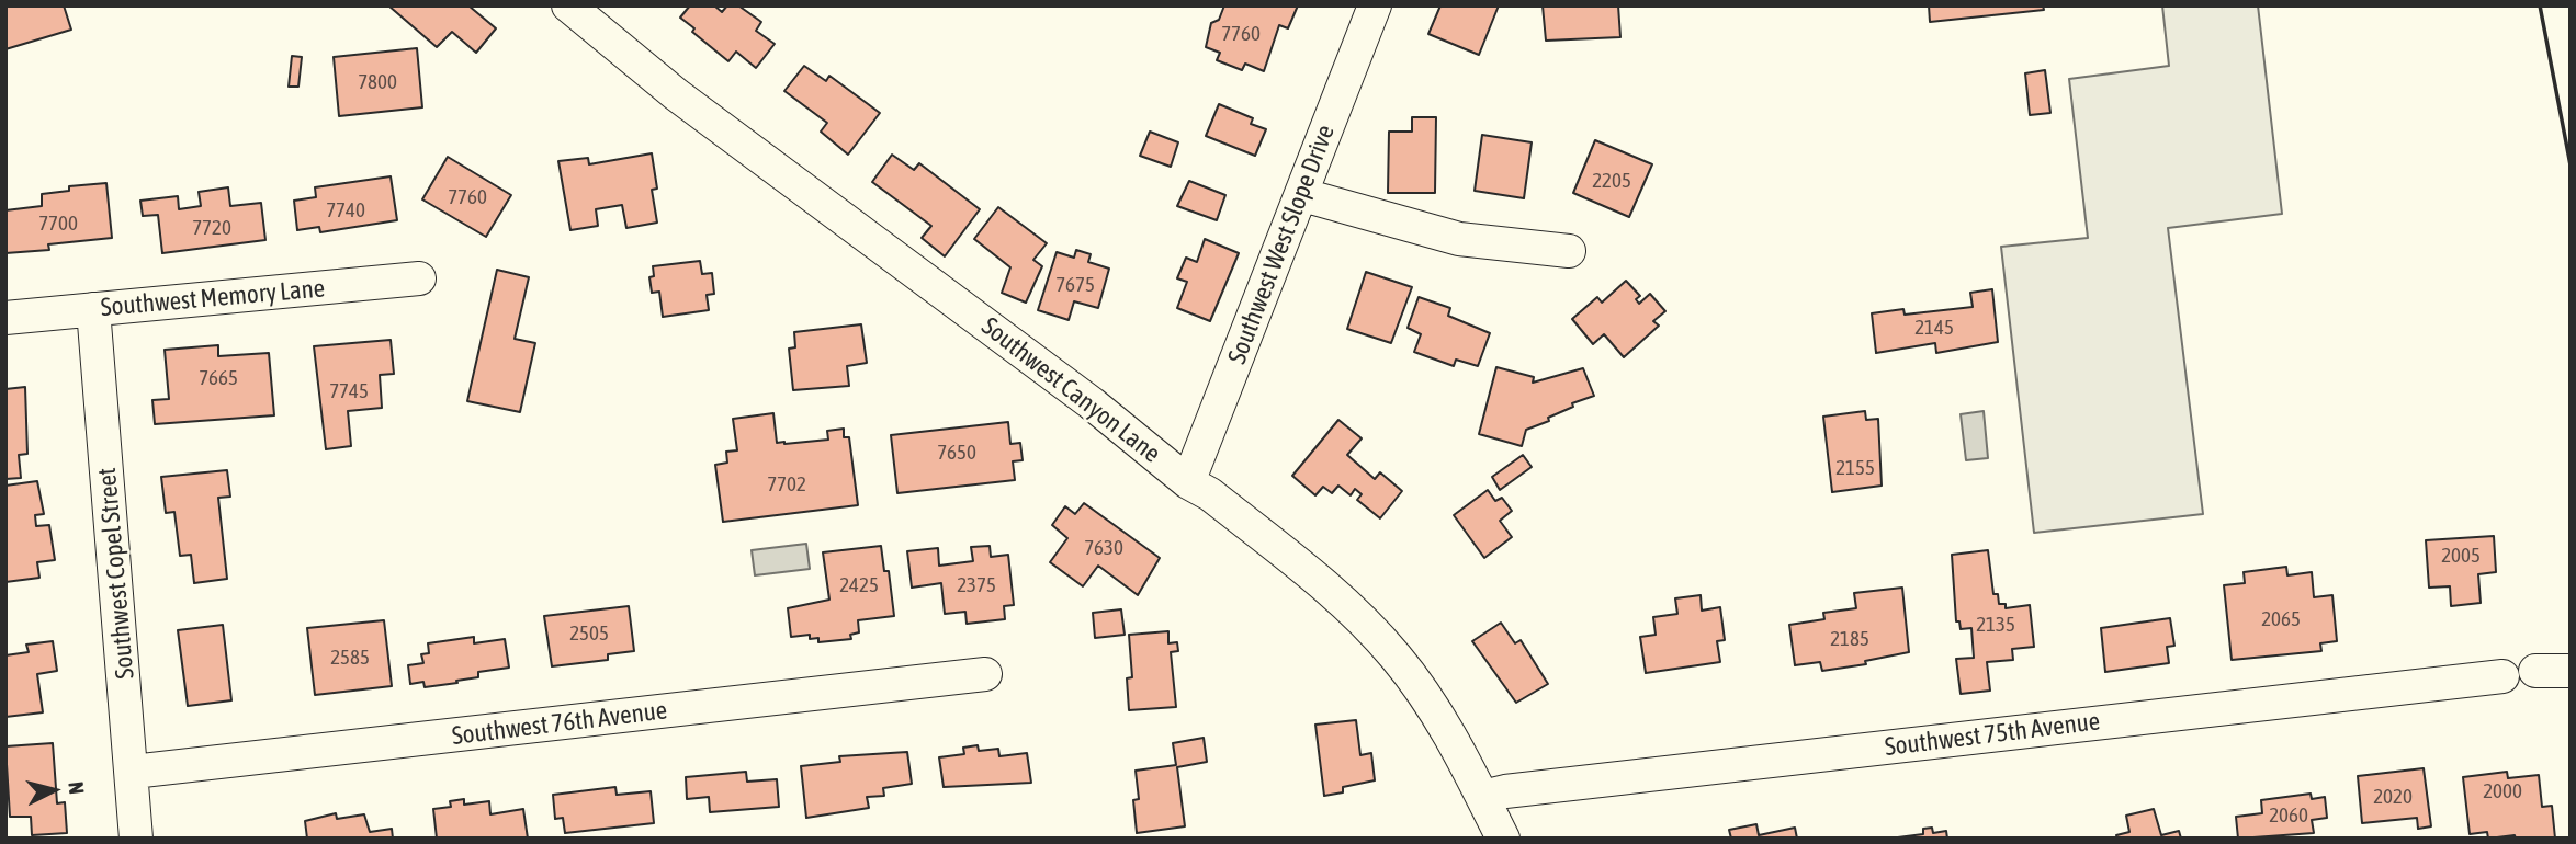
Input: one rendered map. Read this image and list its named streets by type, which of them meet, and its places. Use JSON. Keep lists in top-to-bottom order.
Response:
{
  "streets": {
    "street": [
      "Southwest West Slope Drive",
      "Southwest Memory Lane",
      "Southwest Canyon Lane",
      "Southwest Copel Street",
      "Southwest 76th Avenue",
      "Southwest 75th Avenue"
    ]
  },
  "crossings": [
    ["Southwest West Slope Drive", "Southwest Canyon Lane"],
    ["Southwest Memory Lane", "Southwest Copel Street"],
    ["Southwest Canyon Lane", "Southwest 75th Avenue"],
    ["Southwest Copel Street", "Southwest 76th Avenue"]
  ],
  "house_numbers": [
    "7760",
    "7800",
    "2205",
    "7760",
    "7740",
    "7700",
    "7720",
    "7675",
    "2145",
    "7665",
    "7745",
    "7650",
    "2155",
    "7702",
    "7630",
    "2005",
    "2425",
    "2375",
    "2065",
    "2135",
    "2505",
    "2185",
    "2585",
    "2000",
    "2020",
    "2060"
  ],
  "north": "right"
}
